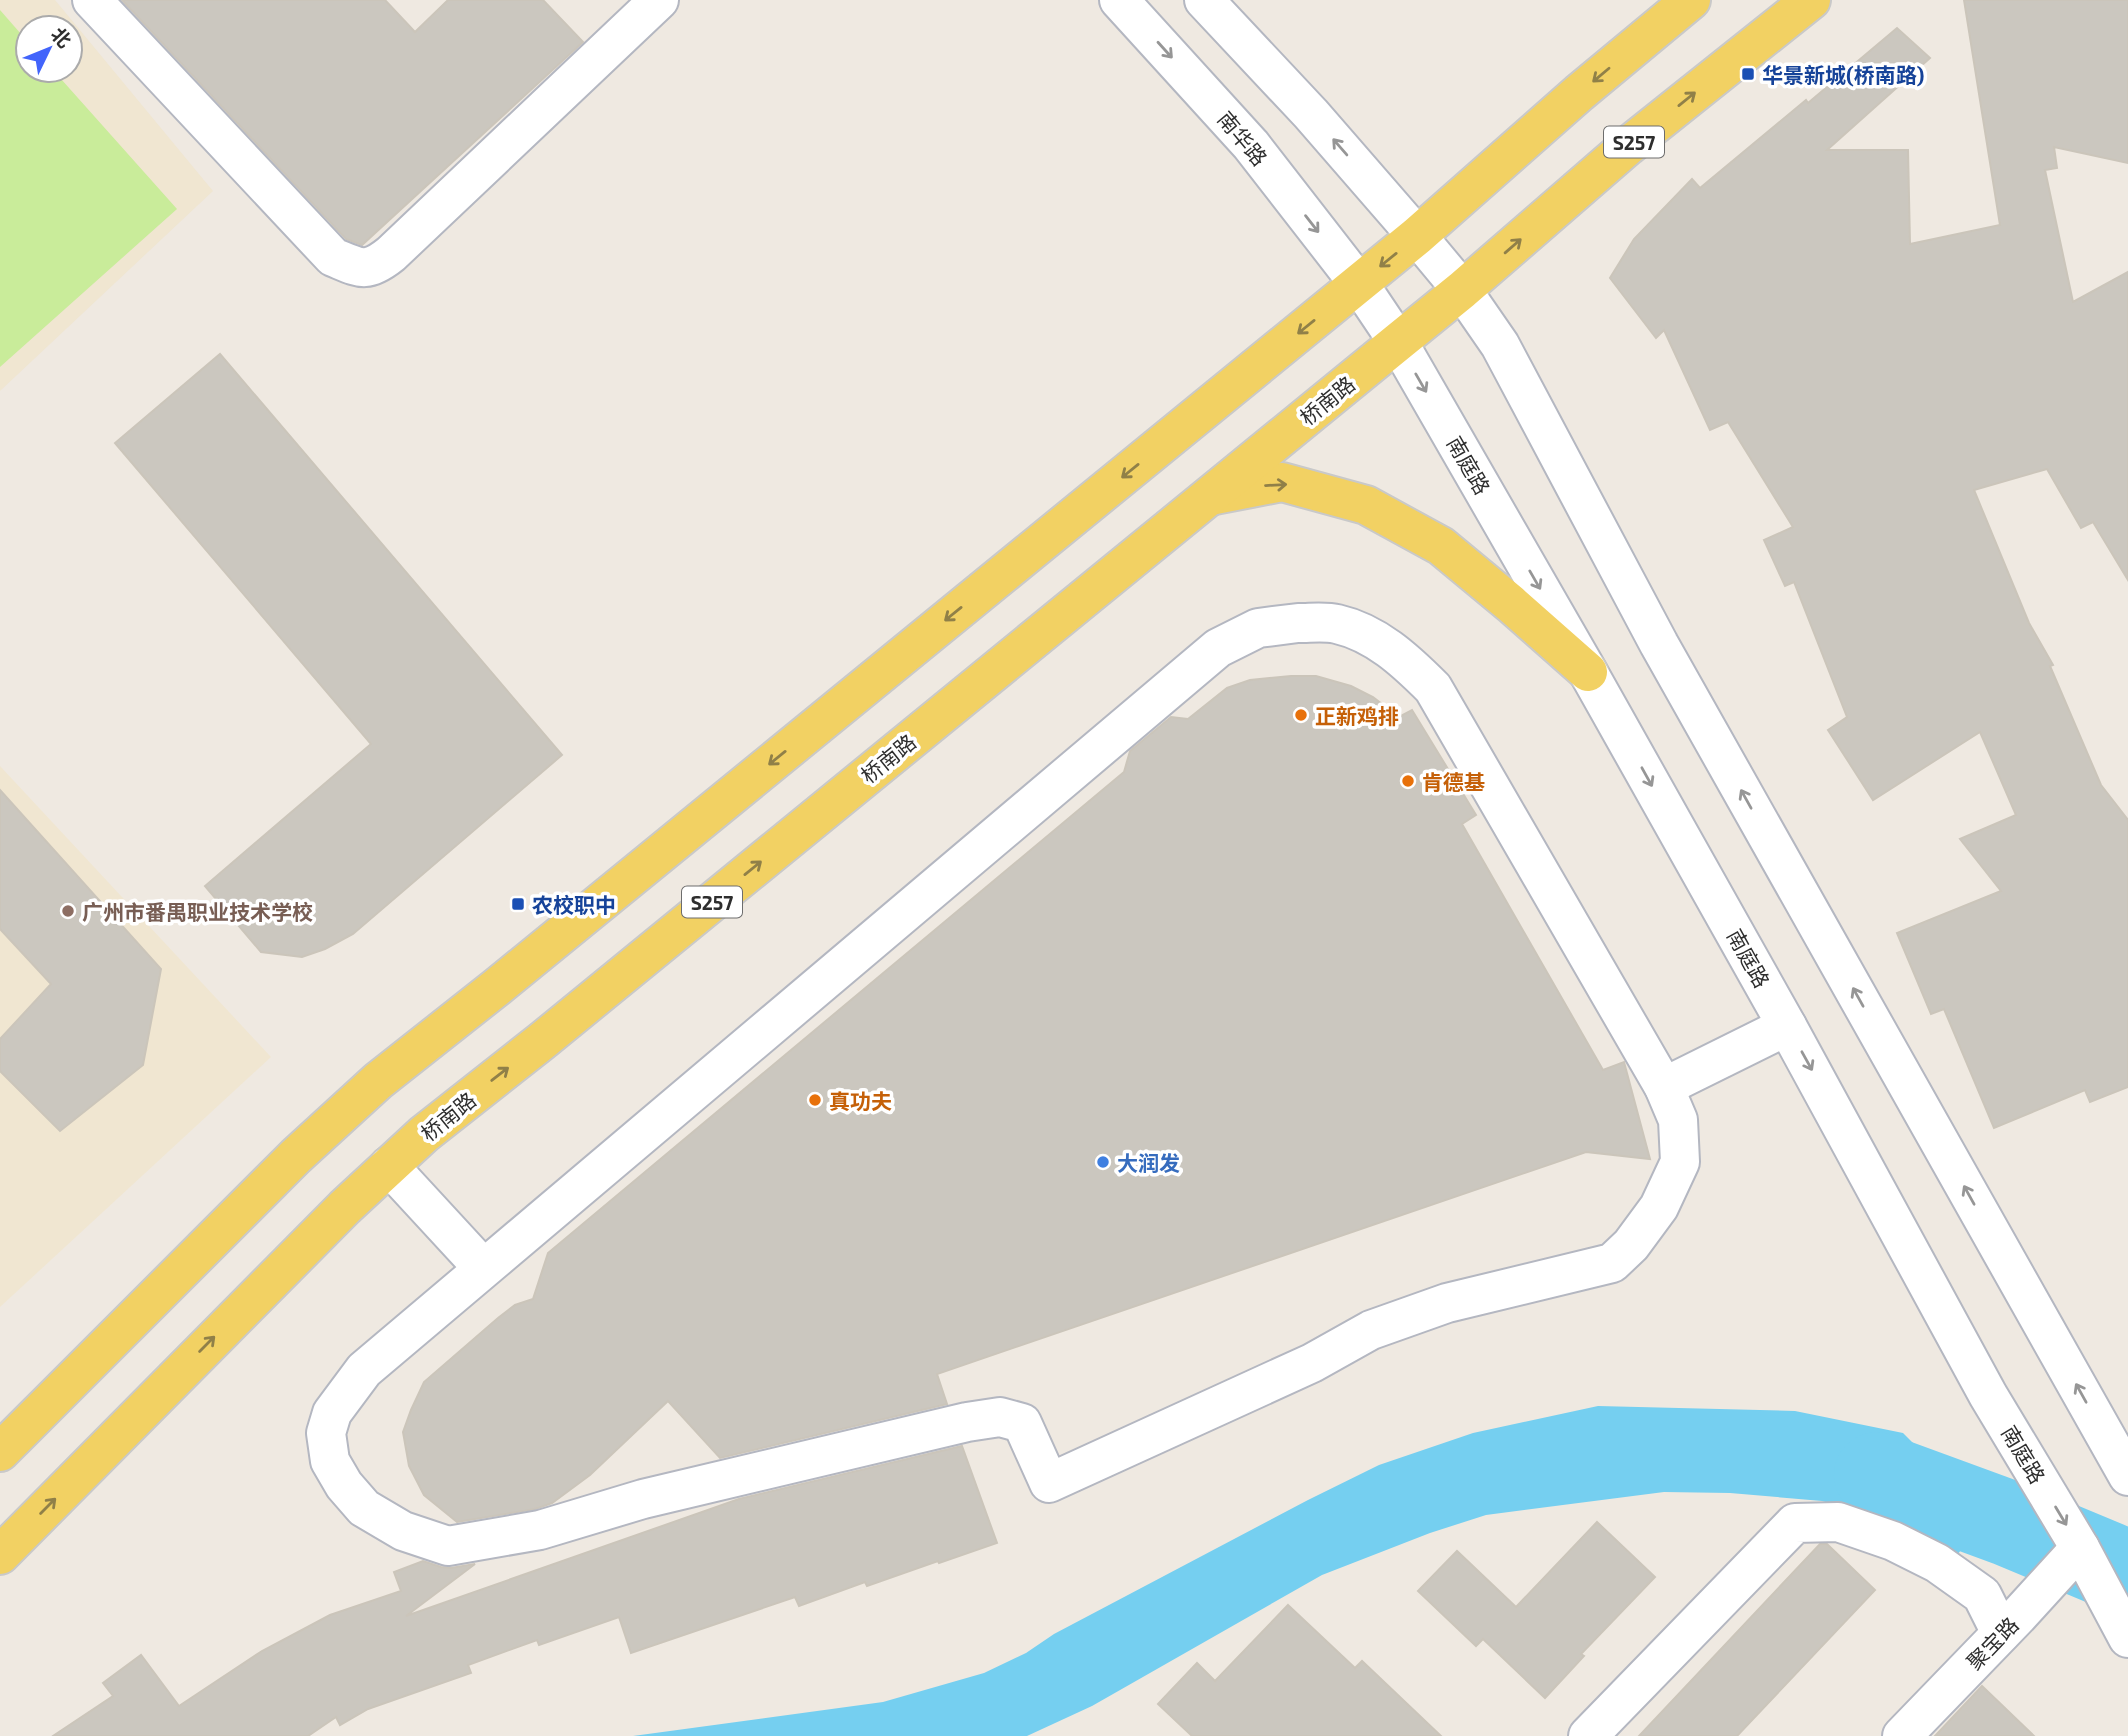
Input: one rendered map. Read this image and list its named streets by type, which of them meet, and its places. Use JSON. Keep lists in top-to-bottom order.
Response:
{
  "streets": {
    "main road": ["S257", "桥南路"],
    "street": ["南华路", "南庭路", "聚宝路"]
  },
  "crossings": [
    ["南华路", "南庭路"],
    ["桥南路", "南庭路"],
    ["南庭路", "聚宝路"]
  ],
  "places": {
    "transit": ["华景新城(桥南路)", "农校职中"],
    "other": [
      "正新鸡排",
      "肯德基",
      "广州市番禺职业技术学校",
      "真功夫",
      "大润发"
    ]
  },
  "north": "top right"
}
